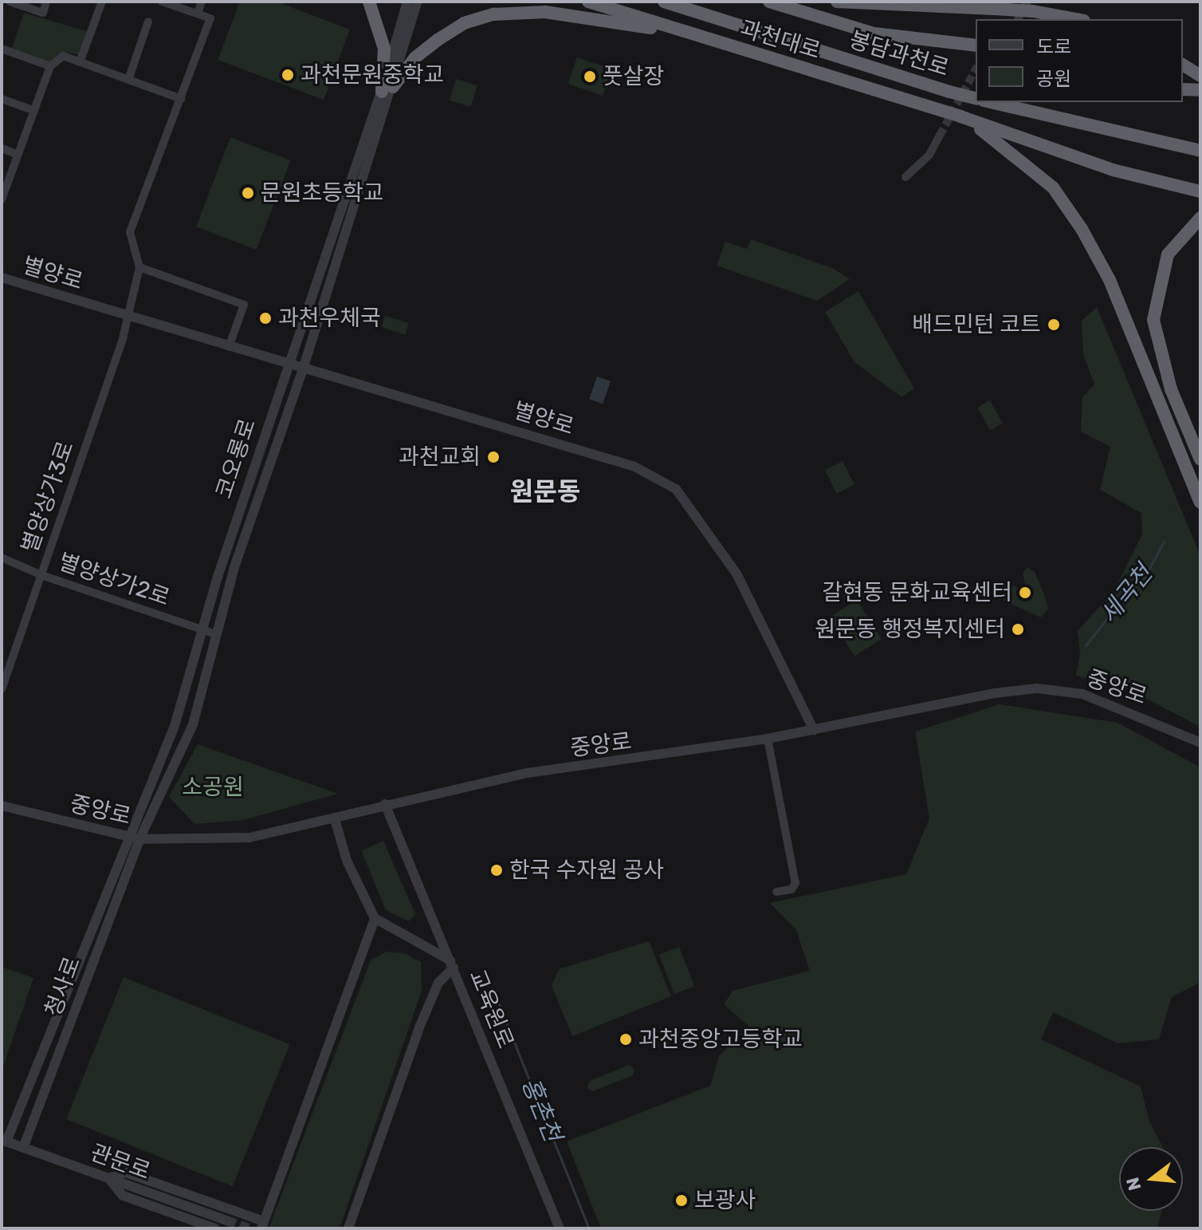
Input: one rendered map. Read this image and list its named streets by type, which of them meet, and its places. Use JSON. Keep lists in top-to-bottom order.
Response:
{
  "streets": {
    "highway": ["과천대로", "봉담과천로"],
    "street": [
      "별양로",
      "코오롱로",
      "별양상가3로",
      "별양상가2로",
      "중앙로",
      "청사로",
      "교육원로",
      "관문로"
    ]
  },
  "crossings": [
    ["별양로", "코오롱로"],
    ["별양로", "별양상가3로"],
    ["별양로", "중앙로"],
    ["별양로", "청사로"],
    ["코오롱로", "별양상가2로"],
    ["코오롱로", "중앙로"],
    ["코오롱로", "청사로"],
    ["별양상가3로", "별양상가2로"],
    ["별양상가2로", "청사로"],
    ["중앙로", "청사로"],
    ["중앙로", "교육원로"],
    ["청사로", "관문로"]
  ],
  "districts": ["원문동"],
  "water": ["세곡천", "홍촌천"],
  "parks": ["소공원"],
  "places": [
    "과천문원중학교",
    "풋살장",
    "문원초등학교",
    "과천우체국",
    "배드민턴 코트",
    "과천교회",
    "갈현동 문화교육센터",
    "원문동 행정복지센터",
    "한국 수자원 공사",
    "과천중앙고등학교",
    "보광사"
  ],
  "legend": ["도로", "공원"],
  "north": "left"
}
